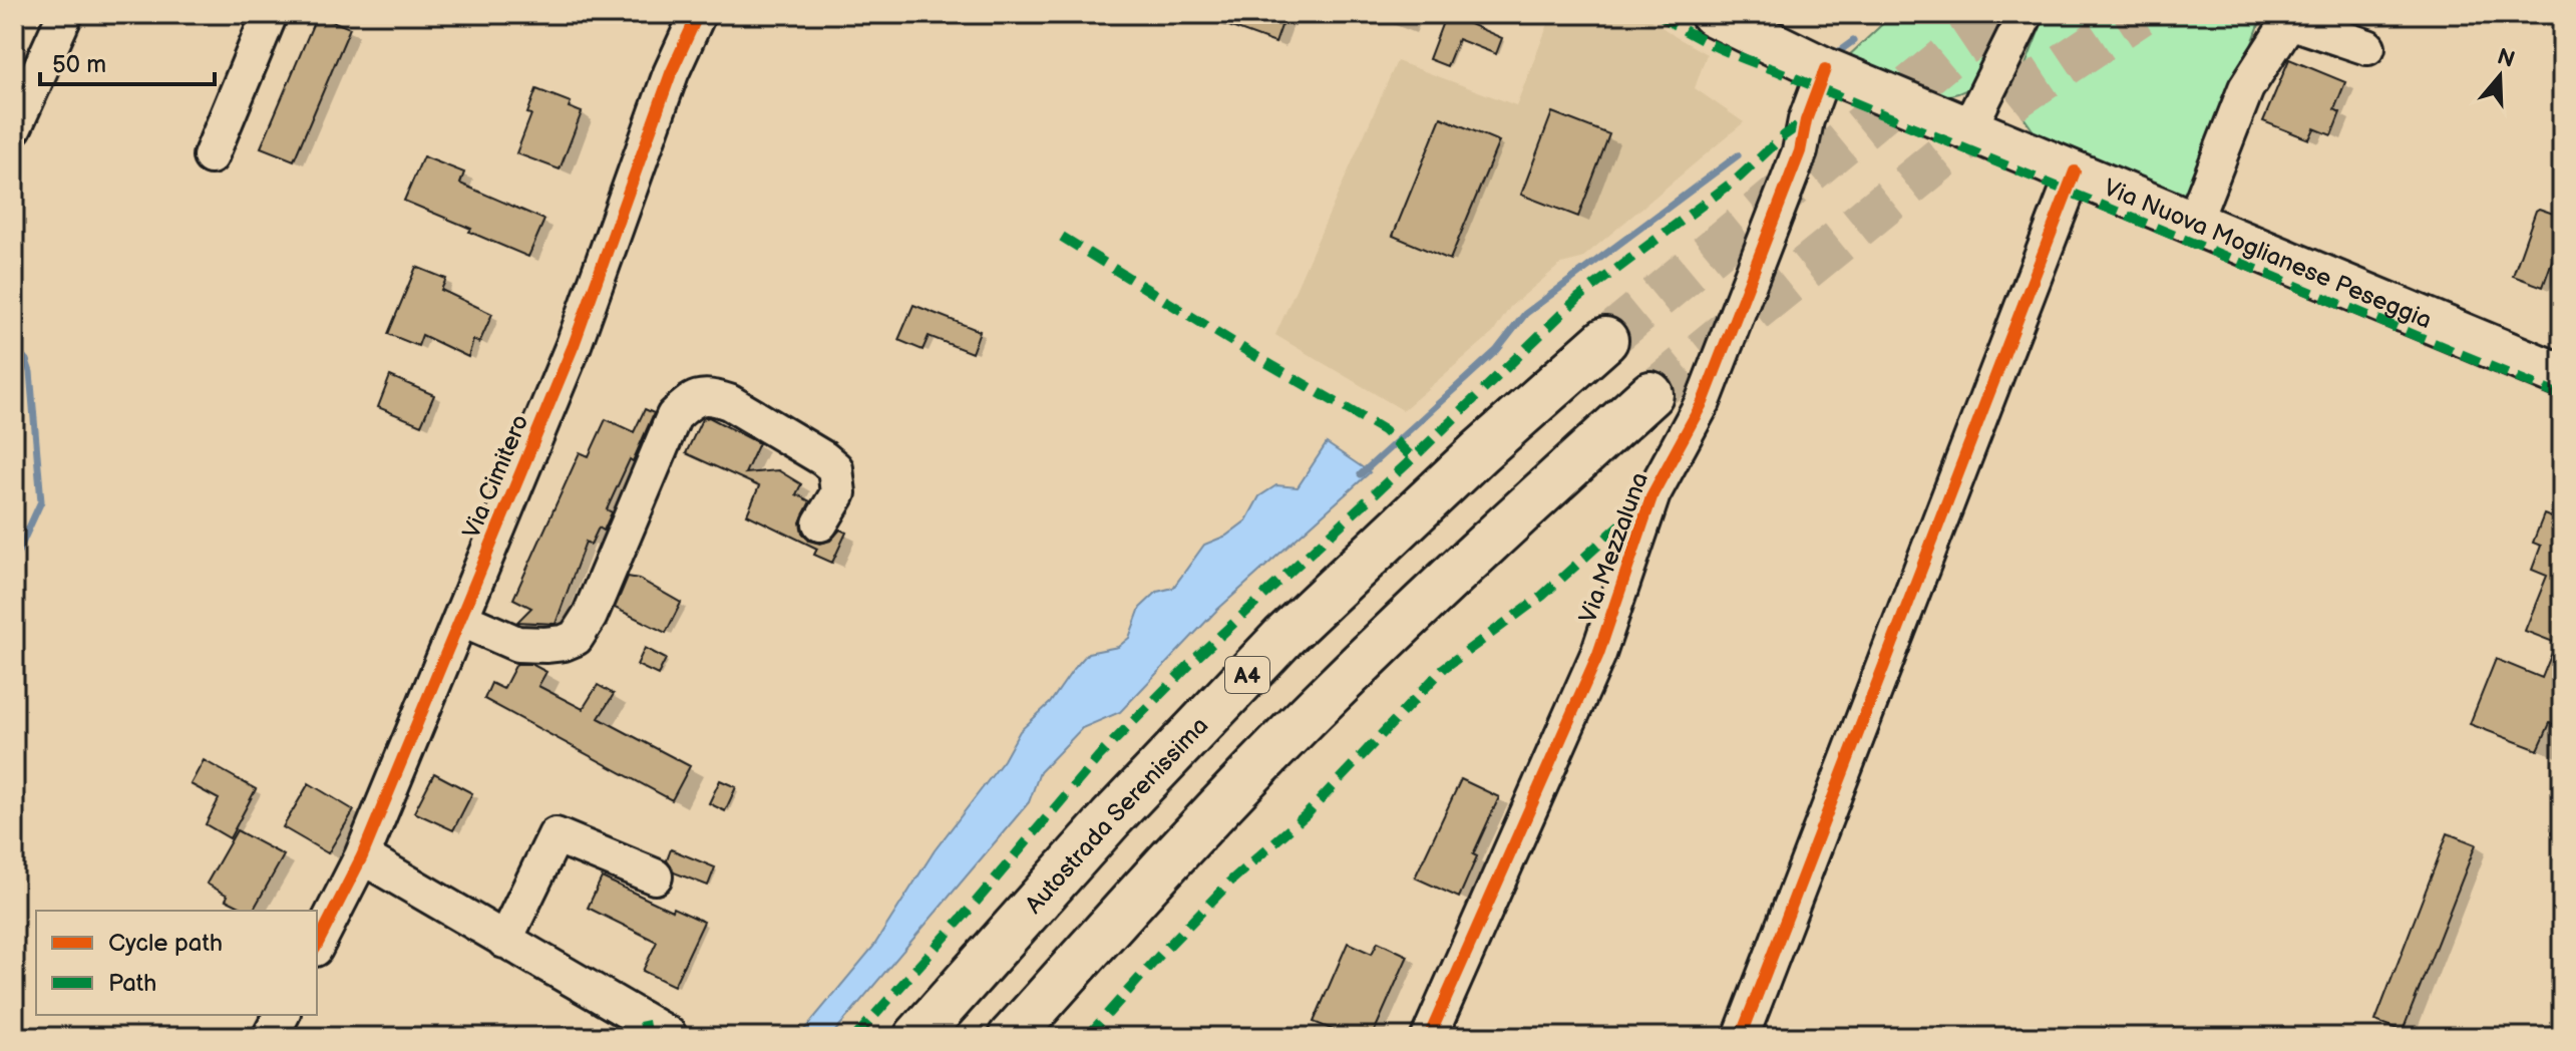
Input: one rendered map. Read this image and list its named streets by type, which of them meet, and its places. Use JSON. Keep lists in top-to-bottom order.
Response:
{
  "streets": {
    "highway": ["A4", "Autostrada Serenissima"],
    "main road": ["Via Nuova Moglianese Peseggia"],
    "street": ["Via Cimitero", "Via Mezzaluna"]
  },
  "crossings": [
    ["Via Nuova Moglianese Peseggia", "Via Mezzaluna"]
  ],
  "legend": ["Cycle path", "Path"],
  "scale_bar": "50 m",
  "north": "top"
}
